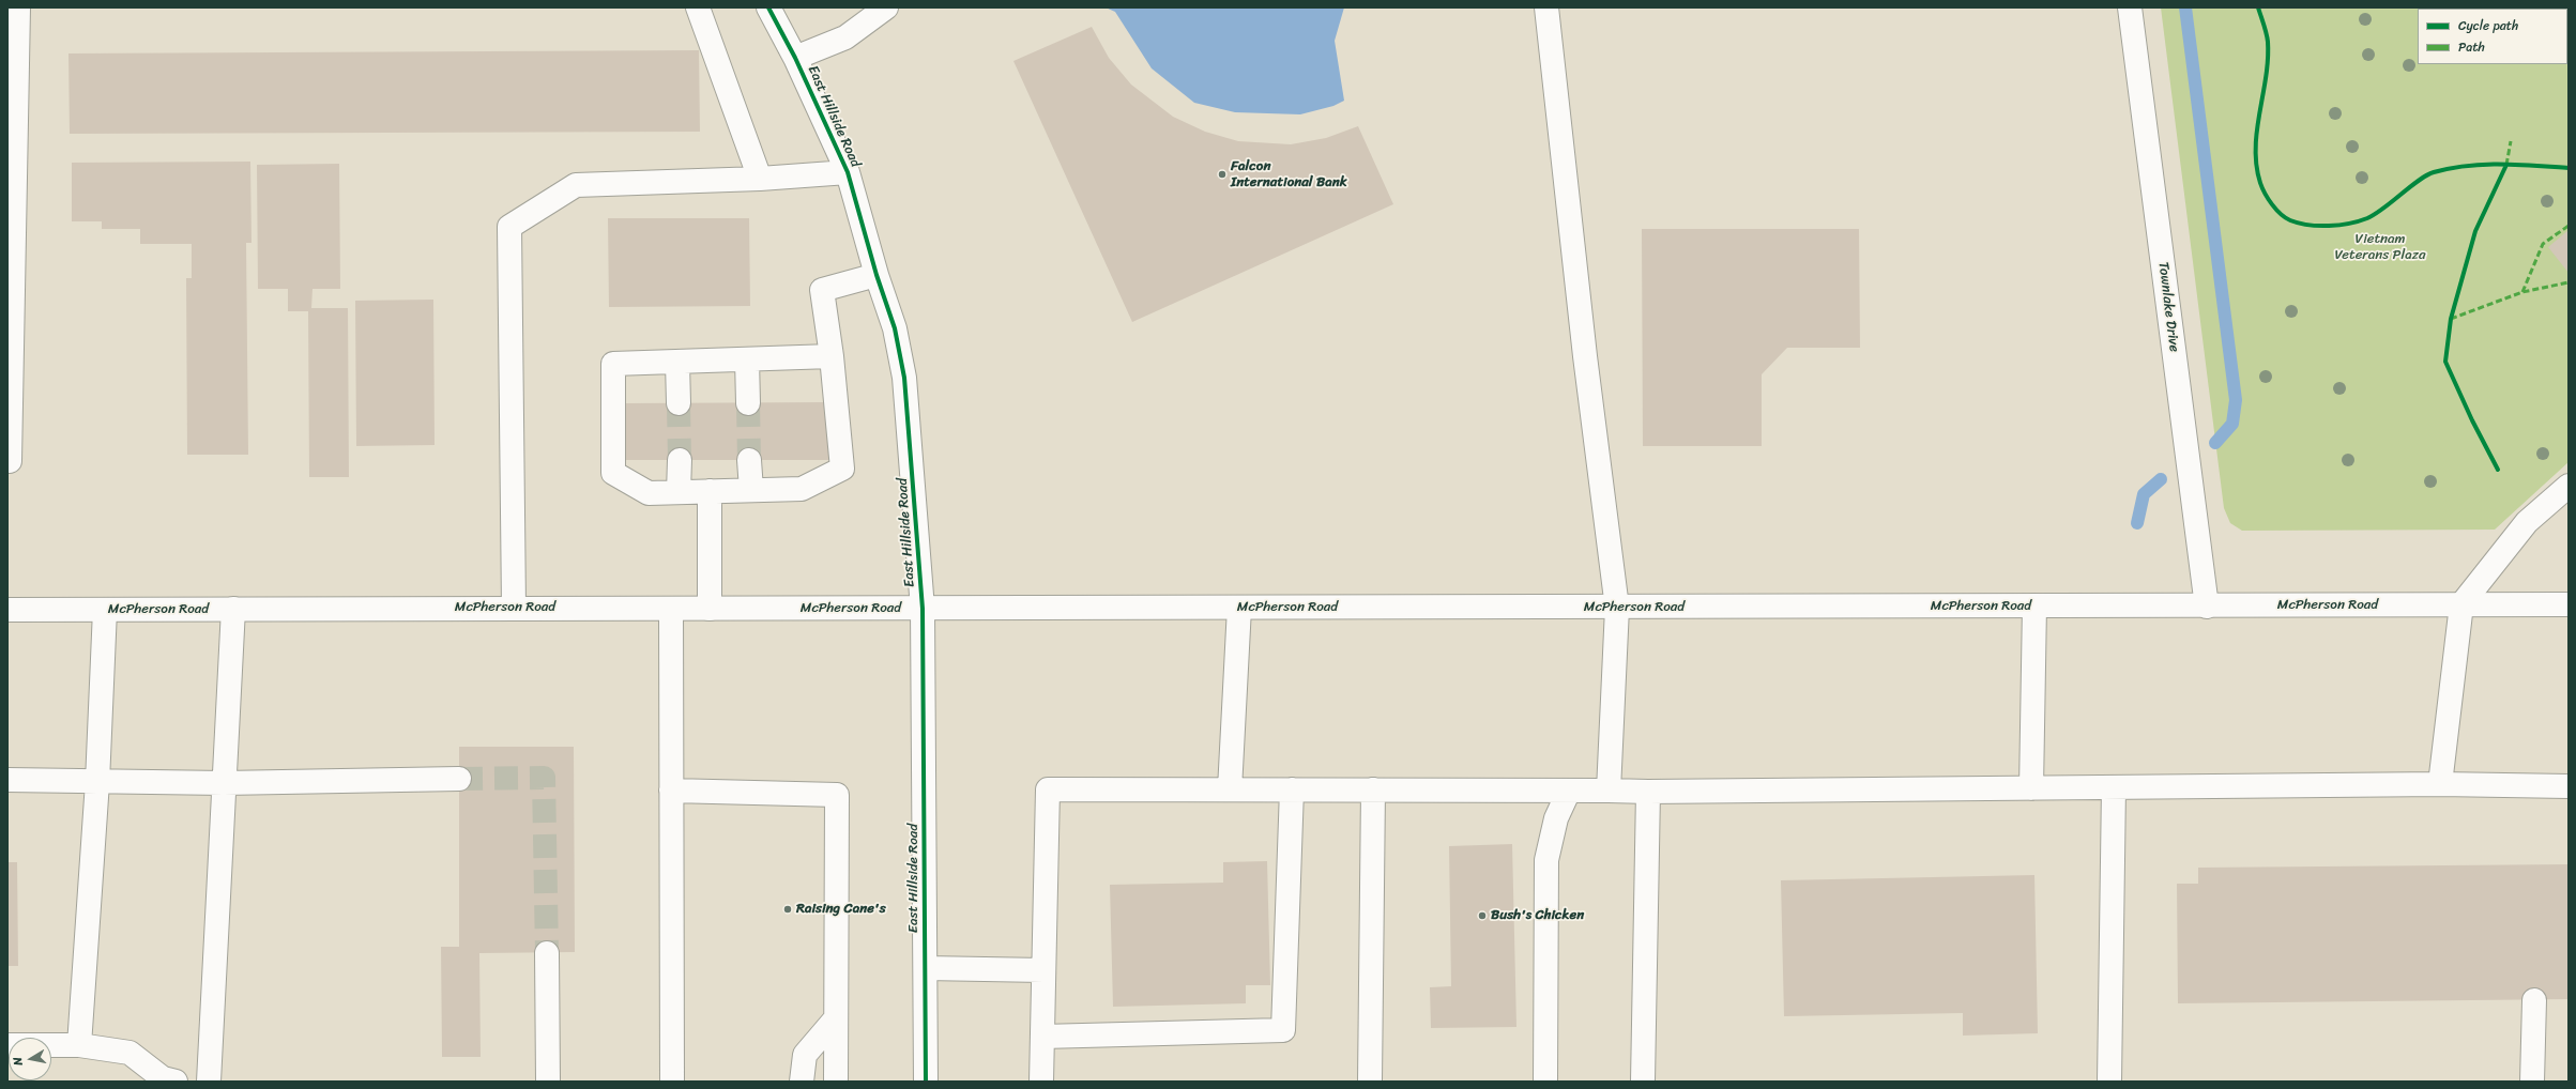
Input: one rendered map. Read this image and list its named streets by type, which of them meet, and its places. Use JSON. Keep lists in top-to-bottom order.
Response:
{
  "streets": {
    "main road": ["East Hillside Road", "Townlake Drive", "McPherson Road"]
  },
  "crossings": [
    ["East Hillside Road", "McPherson Road"],
    ["Townlake Drive", "McPherson Road"]
  ],
  "parks": ["Vietnam Veterans Plaza"],
  "places": ["Falcon International Bank", "Raising Cane's", "Bush's Chicken"],
  "legend": ["Cycle path", "Path"],
  "north": "left"
}
